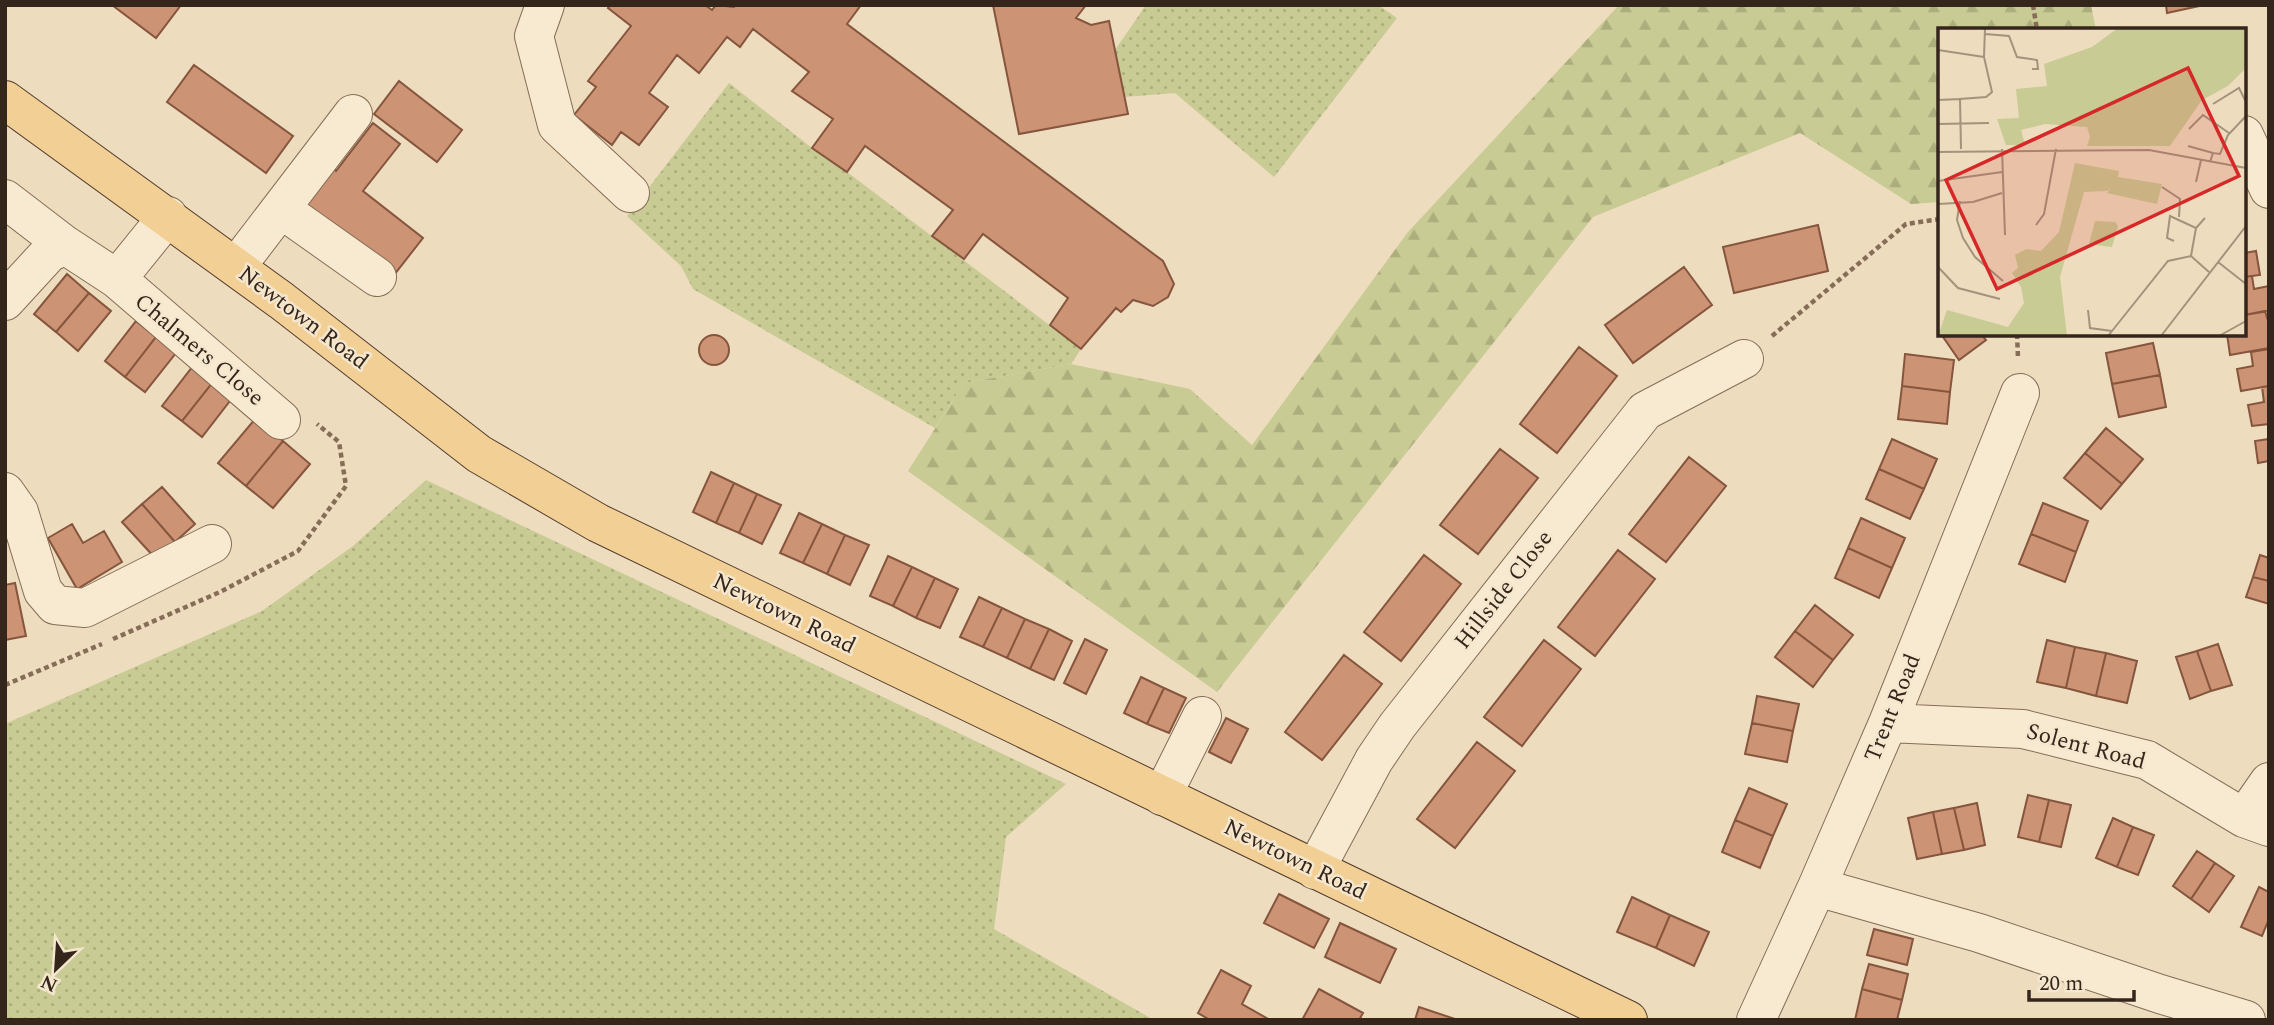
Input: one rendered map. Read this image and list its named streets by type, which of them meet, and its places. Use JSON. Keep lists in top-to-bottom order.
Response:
{
  "streets": {
    "main road": ["Newtown Road"],
    "street": [
      "Chalmers Close",
      "Hillside Close",
      "Trent Road",
      "Solent Road"
    ]
  },
  "crossings": [
    ["Newtown Road", "Chalmers Close"],
    ["Newtown Road", "Hillside Close"],
    ["Trent Road", "Solent Road"]
  ],
  "scale_bar": "20 m",
  "north": "bottom left"
}
